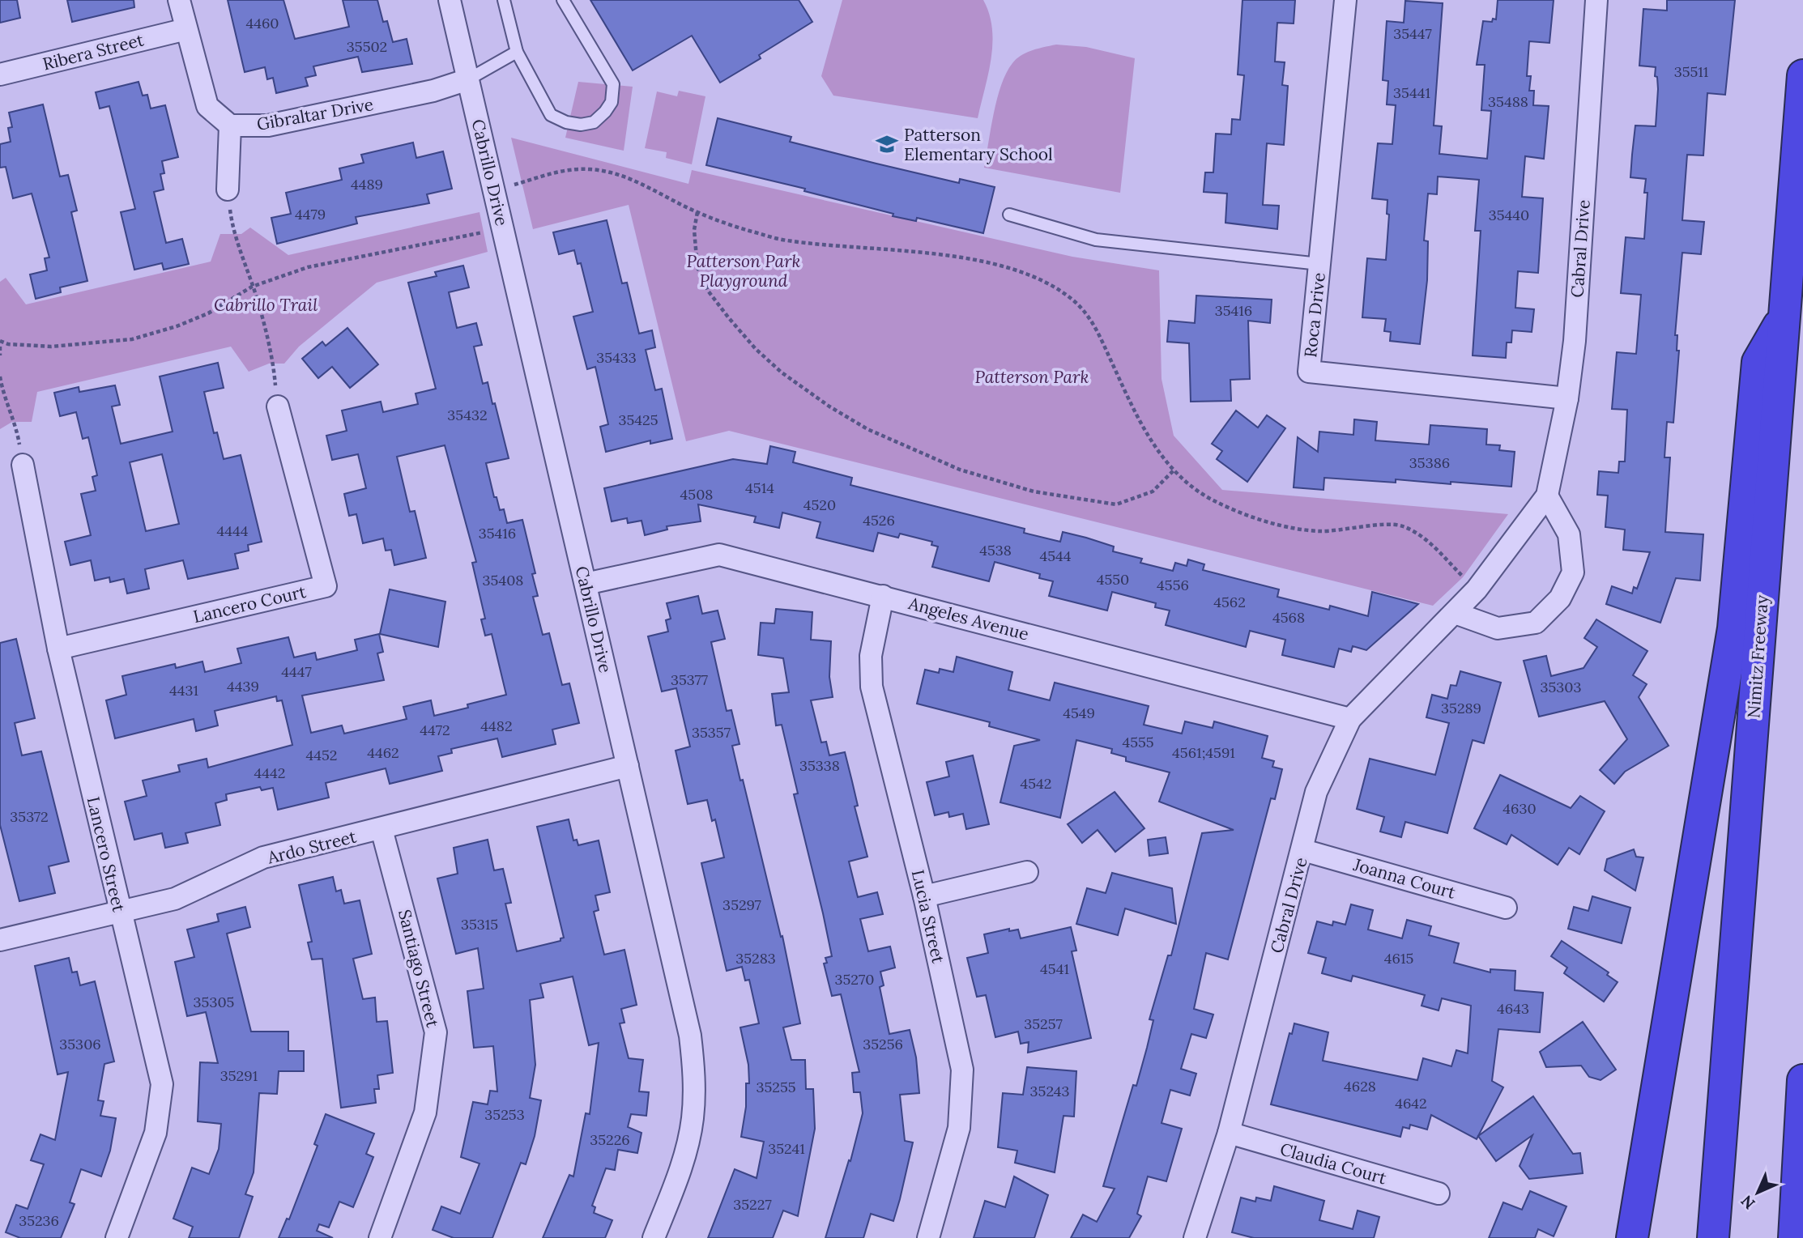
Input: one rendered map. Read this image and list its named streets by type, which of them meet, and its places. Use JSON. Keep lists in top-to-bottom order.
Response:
{
  "streets": {
    "highway": ["Nimitz Freeway"],
    "street": [
      "Ribera Street",
      "Gibraltar Drive",
      "Cabrillo Drive",
      "Cabral Drive",
      "Roca Drive",
      "Lancero Court",
      "Angeles Avenue",
      "Ardo Street",
      "Lancero Street",
      "Joanna Court",
      "Lucia Street",
      "Santiago Street",
      "Claudia Court"
    ]
  },
  "crossings": [
    ["Gibraltar Drive", "Cabrillo Drive"],
    ["Cabrillo Drive", "Angeles Avenue"],
    ["Cabrillo Drive", "Ardo Street"],
    ["Cabral Drive", "Roca Drive"],
    ["Cabral Drive", "Angeles Avenue"],
    ["Cabral Drive", "Joanna Court"],
    ["Cabral Drive", "Claudia Court"],
    ["Lancero Court", "Lancero Street"],
    ["Angeles Avenue", "Lucia Street"],
    ["Ardo Street", "Lancero Street"],
    ["Ardo Street", "Santiago Street"]
  ],
  "parks": ["Patterson Park Playground", "Cabrillo Trail", "Patterson Park"],
  "places": {
    "school or university": ["Patterson Elementary School"]
  },
  "house_numbers": [
    "4460",
    "35447",
    "35502",
    "35511",
    "35441",
    "35488",
    "4489",
    "4479",
    "35440",
    "35416",
    "35433",
    "35432",
    "35425",
    "35386",
    "4514",
    "4508",
    "4520",
    "4526",
    "4444",
    "35416",
    "4538",
    "4544",
    "4550",
    "35408",
    "4556",
    "4562",
    "4568",
    "4447",
    "35377",
    "4439",
    "35303",
    "4431",
    "35289",
    "4549",
    "4482",
    "4472",
    "35357",
    "4555",
    "4462",
    "4561;4591",
    "4452",
    "35338",
    "4442",
    "4542",
    "4630",
    "35372",
    "35297",
    "35315",
    "35283",
    "4615",
    "4541",
    "35270",
    "35305",
    "4643",
    "35257",
    "35306",
    "35256",
    "35291",
    "4628",
    "35255",
    "35243",
    "4642",
    "35253",
    "35226",
    "35241",
    "35227",
    "35236"
  ],
  "north": "bottom left"
}
